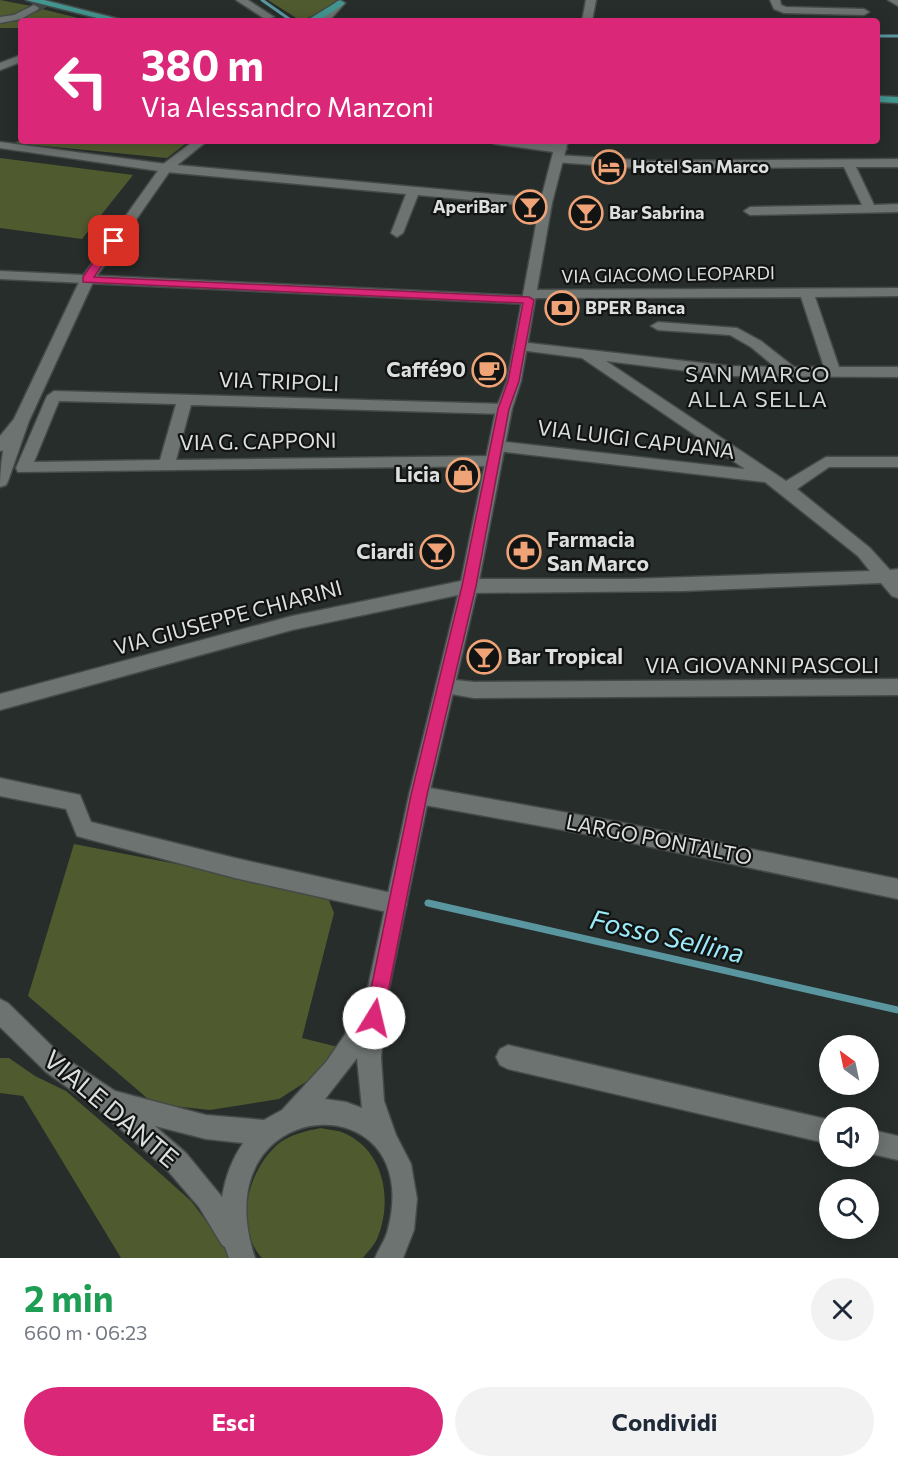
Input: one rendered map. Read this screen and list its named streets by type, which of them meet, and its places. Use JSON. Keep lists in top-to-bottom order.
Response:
{
  "streets": {
    "street": [
      "VIA GIACOMO LEOPARDI",
      "VIA TRIPOLI",
      "VIA LUIGI CAPUANA",
      "VIA G. CAPPONI",
      "VIA GIUSEPPE CHIARINI",
      "VIA GIOVANNI PASCOLI",
      "LARGO PONTALTO",
      "VIALE DANTE"
    ]
  },
  "crossings": [
    ["VIA TRIPOLI", "VIA G. CAPPONI"],
    ["VIA LUIGI CAPUANA", "VIA G. CAPPONI"]
  ],
  "districts": ["SAN MARCO ALLA SELLA"],
  "water": ["Fosso Sellina"],
  "places": {
    "hotel": ["Hotel San Marco"],
    "bar": [
      "AperiBar",
      "Bar Sabrina",
      "Ciardi",
      "Bar Tropical"
    ],
    "bank": ["BPER Banca"],
    "cafe": ["Caffé90"],
    "shop": ["Licia"],
    "pharmacy": ["Farmacia San Marco"]
  },
  "north": "top left",
  "page": {
    "turn": ["380 m", "Via Alessandro Manzoni"],
    "heading": ["2 min", "660 m · 06:23"],
    "buttons": ["Esci", "Condividi"]
  }
}
